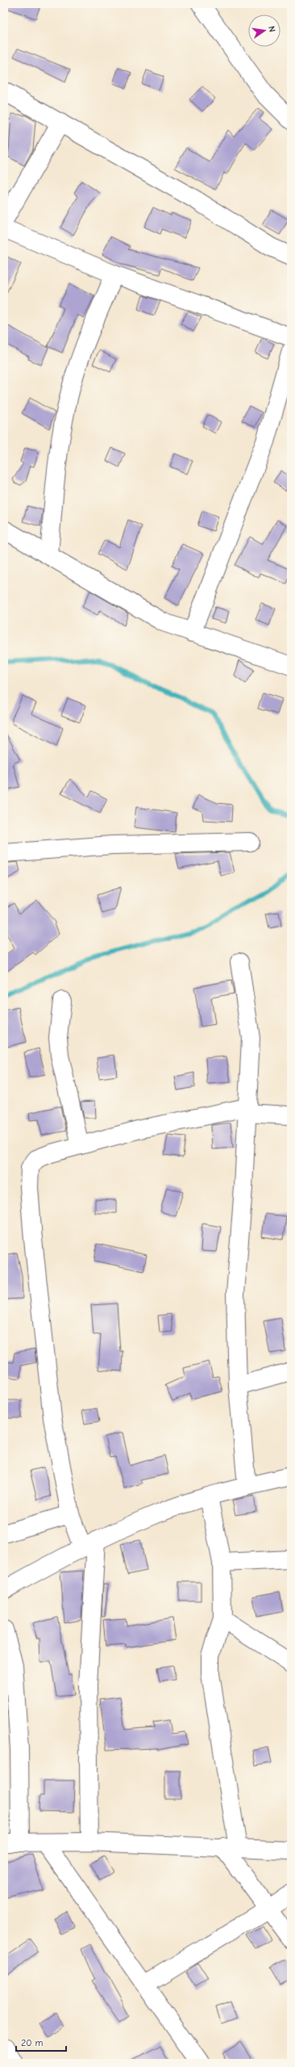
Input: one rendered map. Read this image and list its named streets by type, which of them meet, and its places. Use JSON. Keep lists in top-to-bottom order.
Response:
{
  "scale_bar": "20 m",
  "north": "right"
}
